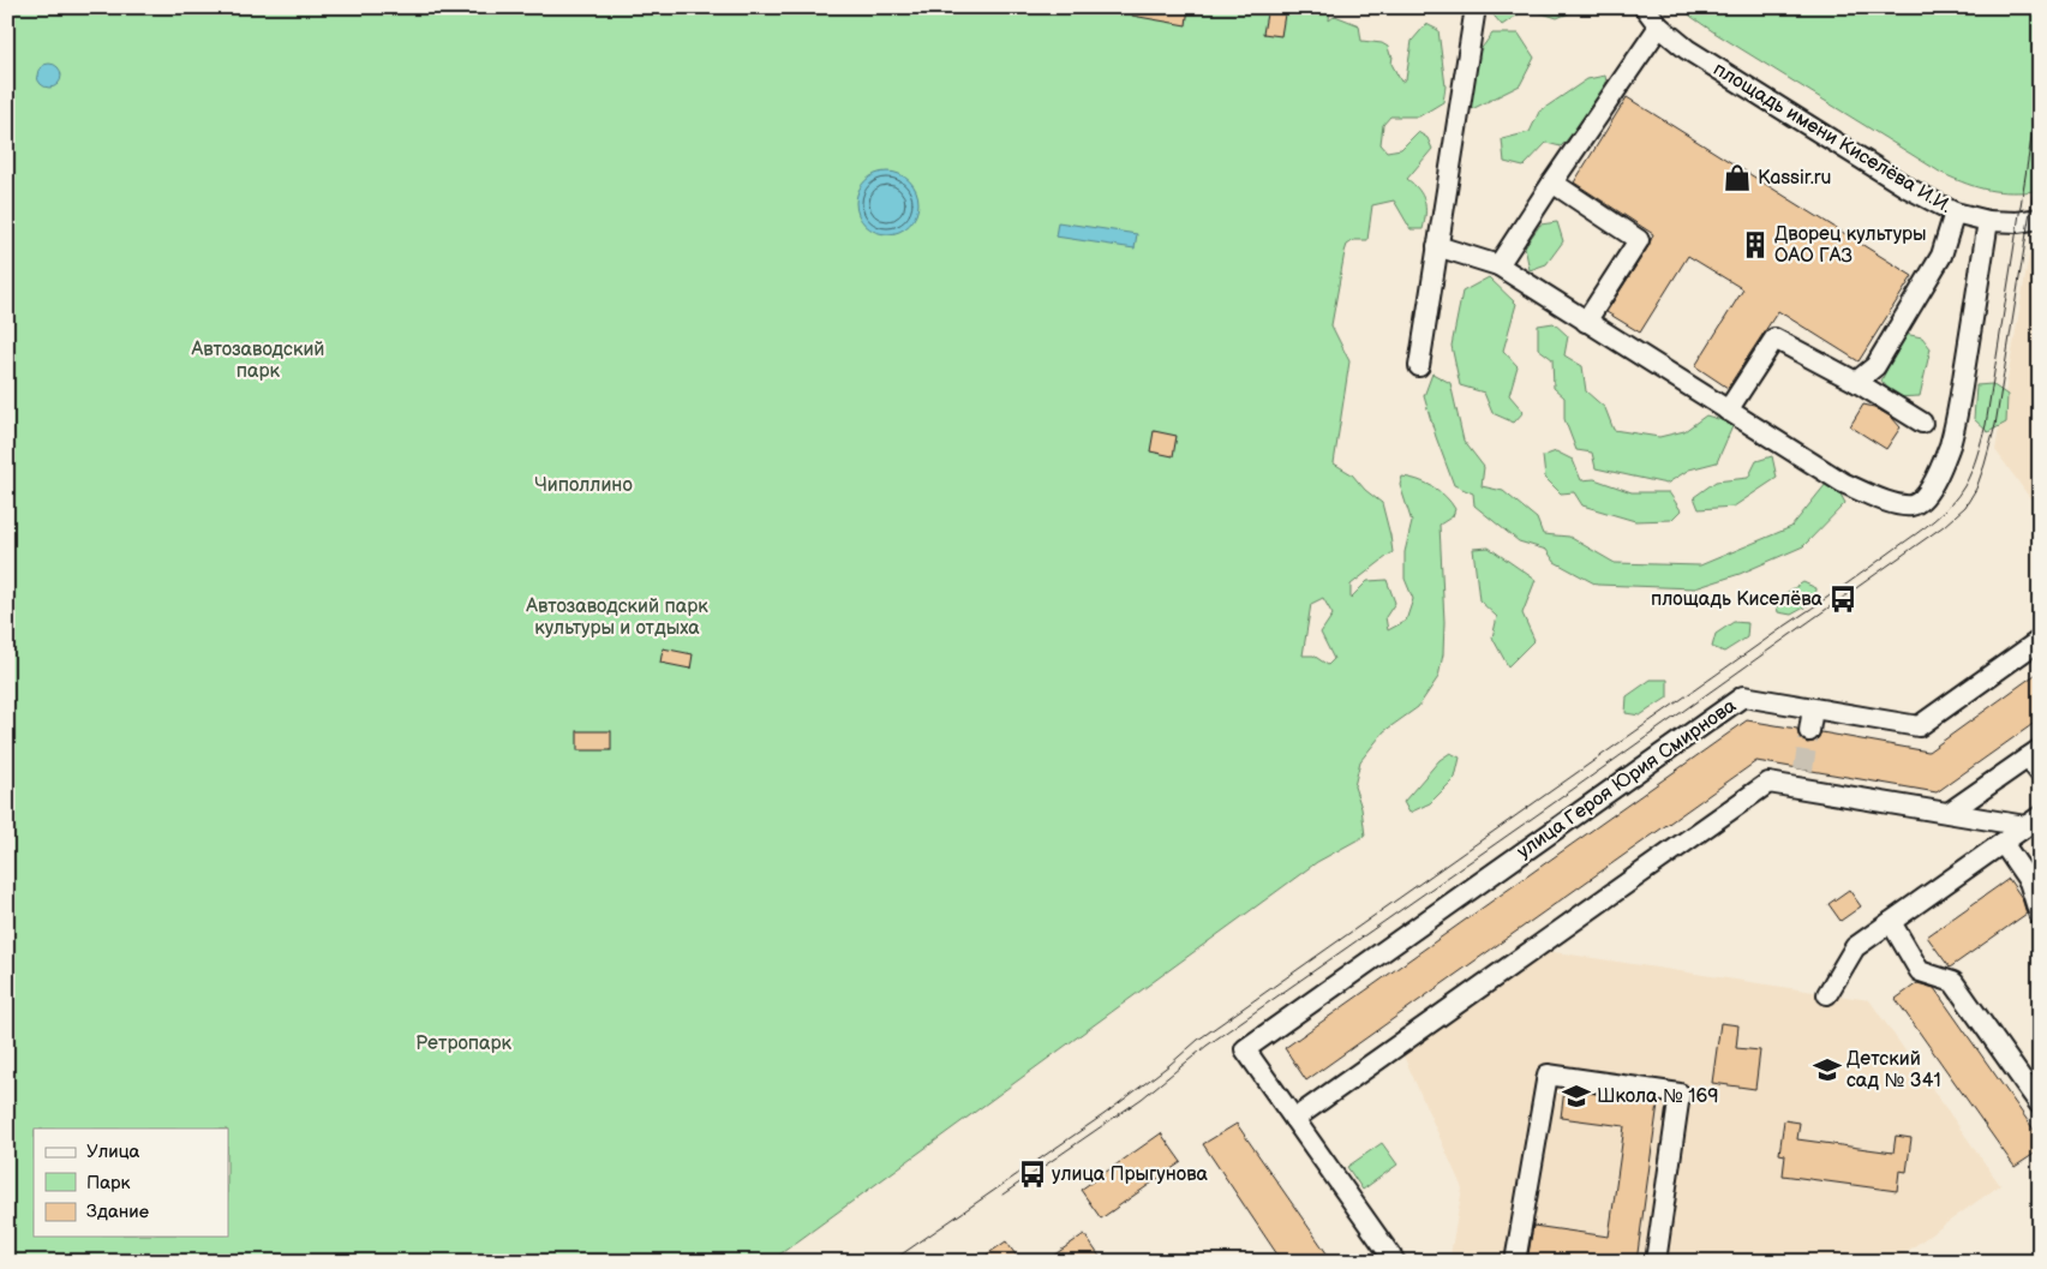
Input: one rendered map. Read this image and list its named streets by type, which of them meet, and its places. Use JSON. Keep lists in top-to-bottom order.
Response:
{
  "streets": {
    "street": ["площадь имени Киселёва И.И.", "улица Героя Юрия Смирнова"]
  },
  "parks": [
    "Автозаводский парк",
    "Чиполлино",
    "Автозаводский парк культуры и отдыха",
    "Ретропарк"
  ],
  "places": {
    "shop": ["Kassir.ru"],
    "building": ["Дворец культуры ОАО ГАЗ"],
    "bus stop": ["площадь Киселёва", "улица Прыгунова"],
    "school or university": ["Детский сад № 341", "Школа № 169"]
  },
  "legend": ["Улица", "Парк", "Здание"]
}
